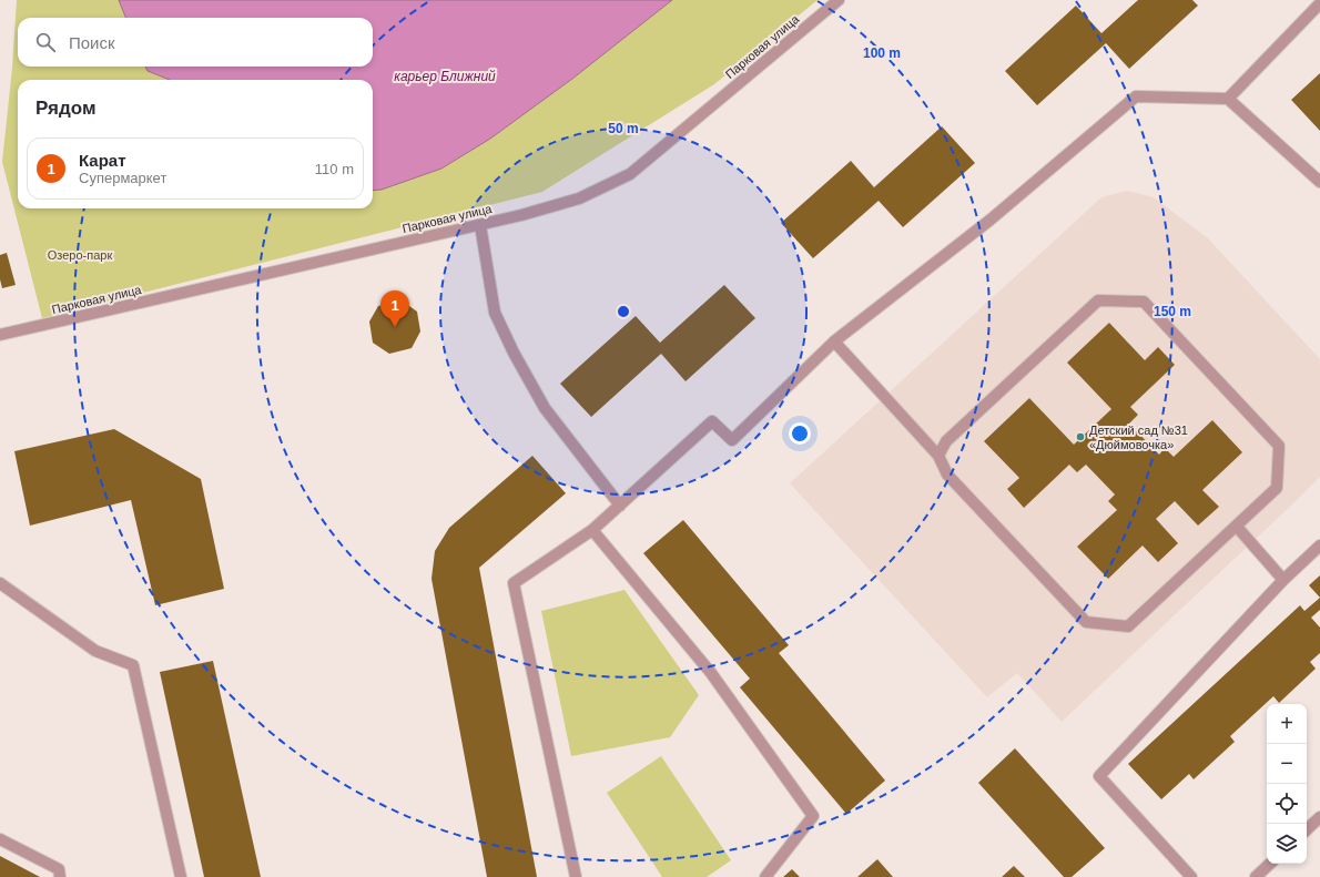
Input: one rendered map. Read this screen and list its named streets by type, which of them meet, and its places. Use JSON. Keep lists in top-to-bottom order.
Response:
{
  "streets": {
    "street": ["Парковая улица"]
  },
  "water": ["карьер Ближний"],
  "parks": ["Озеро-парк"],
  "places": ["Детский сад №31 «Дюймовочка»"],
  "page": {
    "search": "Поиск",
    "heading": "Рядом",
    "list": [
      {
        "mark": "1",
        "name": "Карат",
        "note": "Супермаркет",
        "value": "110 m"
      }
    ],
    "pins": "1",
    "map_buttons": ["+", "−"]
  },
  "rings": ["100 m", "50 m", "150 m"]
}
